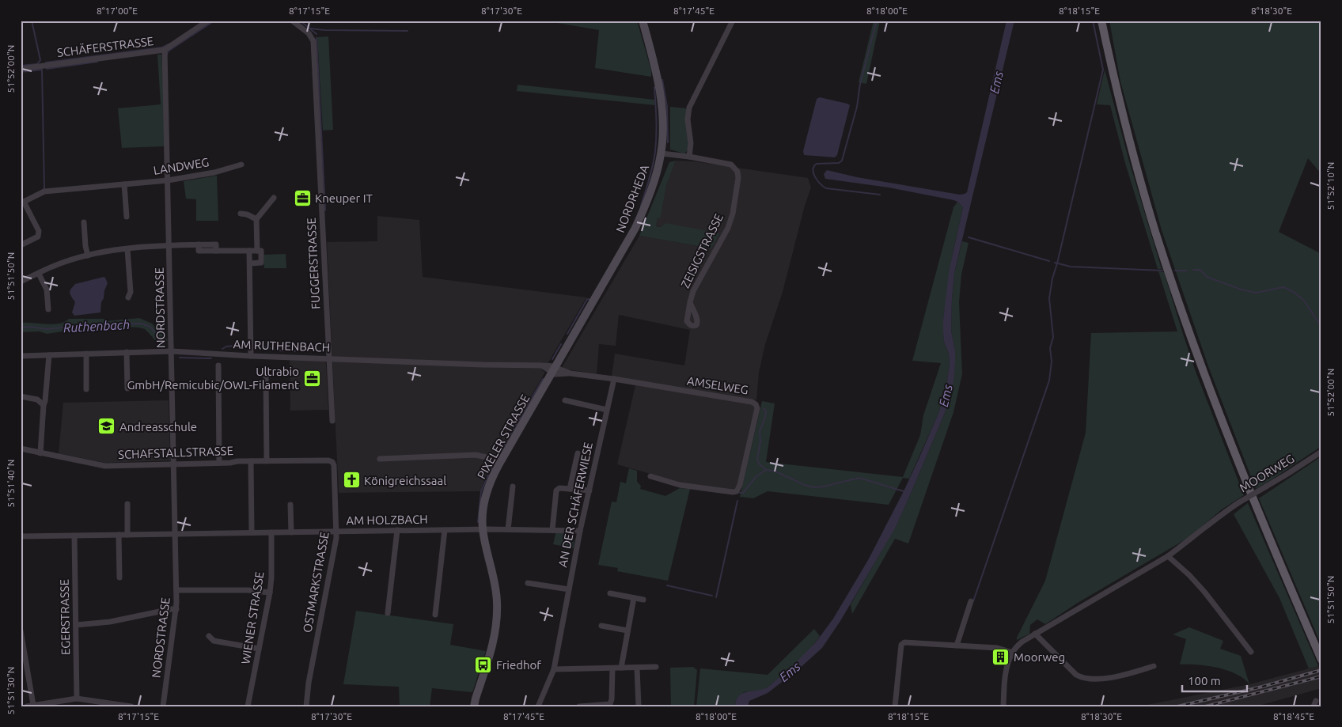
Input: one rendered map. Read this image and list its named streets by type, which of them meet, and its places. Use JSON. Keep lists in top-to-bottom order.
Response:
{
  "streets": {
    "main road": ["NORDRHEDA", "PIXELER STRASSE"],
    "street": [
      "SCHÄFERSTRASSE",
      "LANDWEG",
      "ZEISIGSTRASSE",
      "FUGGERSTRASSE",
      "NORDSTRASSE",
      "AM RUTHENBACH",
      "AMSELWEG",
      "SCHAFSTALLSTRASSE",
      "MOORWEG",
      "AN DER SCHÄFERWIESE",
      "AM HOLZBACH",
      "OSTMARKSTRASSE",
      "EGERSTRASSE",
      "WIENER STRASSE"
    ]
  },
  "crossings": [
    ["SCHÄFERSTRASSE", "NORDSTRASSE"],
    ["LANDWEG", "NORDSTRASSE"],
    ["NORDRHEDA", "ZEISIGSTRASSE"],
    ["NORDRHEDA", "AM RUTHENBACH"],
    ["NORDRHEDA", "AMSELWEG"],
    ["NORDRHEDA", "PIXELER STRASSE"],
    ["FUGGERSTRASSE", "AM RUTHENBACH"],
    ["NORDSTRASSE", "AM RUTHENBACH"],
    ["NORDSTRASSE", "SCHAFSTALLSTRASSE"],
    ["NORDSTRASSE", "AM HOLZBACH"],
    ["AM RUTHENBACH", "AMSELWEG"],
    ["AM RUTHENBACH", "PIXELER STRASSE"],
    ["AMSELWEG", "PIXELER STRASSE"],
    ["AMSELWEG", "AN DER SCHÄFERWIESE"],
    ["PIXELER STRASSE", "AM HOLZBACH"],
    ["SCHAFSTALLSTRASSE", "OSTMARKSTRASSE"],
    ["AN DER SCHÄFERWIESE", "AM HOLZBACH"],
    ["AM HOLZBACH", "OSTMARKSTRASSE"],
    ["AM HOLZBACH", "EGERSTRASSE"],
    ["AM HOLZBACH", "WIENER STRASSE"]
  ],
  "water": ["Ems", "Ruthenbach"],
  "places": {
    "office": ["Kneuper IT", "Ultrabio GmbH/Remicubic/OWL-Filament"],
    "school or university": ["Andreasschule"],
    "church": ["Königreichssaal"],
    "building": ["Moorweg"],
    "bus stop": ["Friedhof"]
  },
  "scale_bar": "100 m",
  "coordinates": [
    "8°17'00\"E",
    "8°17'15\"E",
    "8°17'30\"E",
    "8°17'45\"E",
    "8°18'00\"E",
    "8°18'15\"E",
    "8°18'30\"E",
    "51°52'00\"N",
    "51°52'10\"N",
    "51°51'50\"N",
    "51°51'40\"N",
    "51°51'30\"N",
    "8°18'45\"E"
  ]
}
